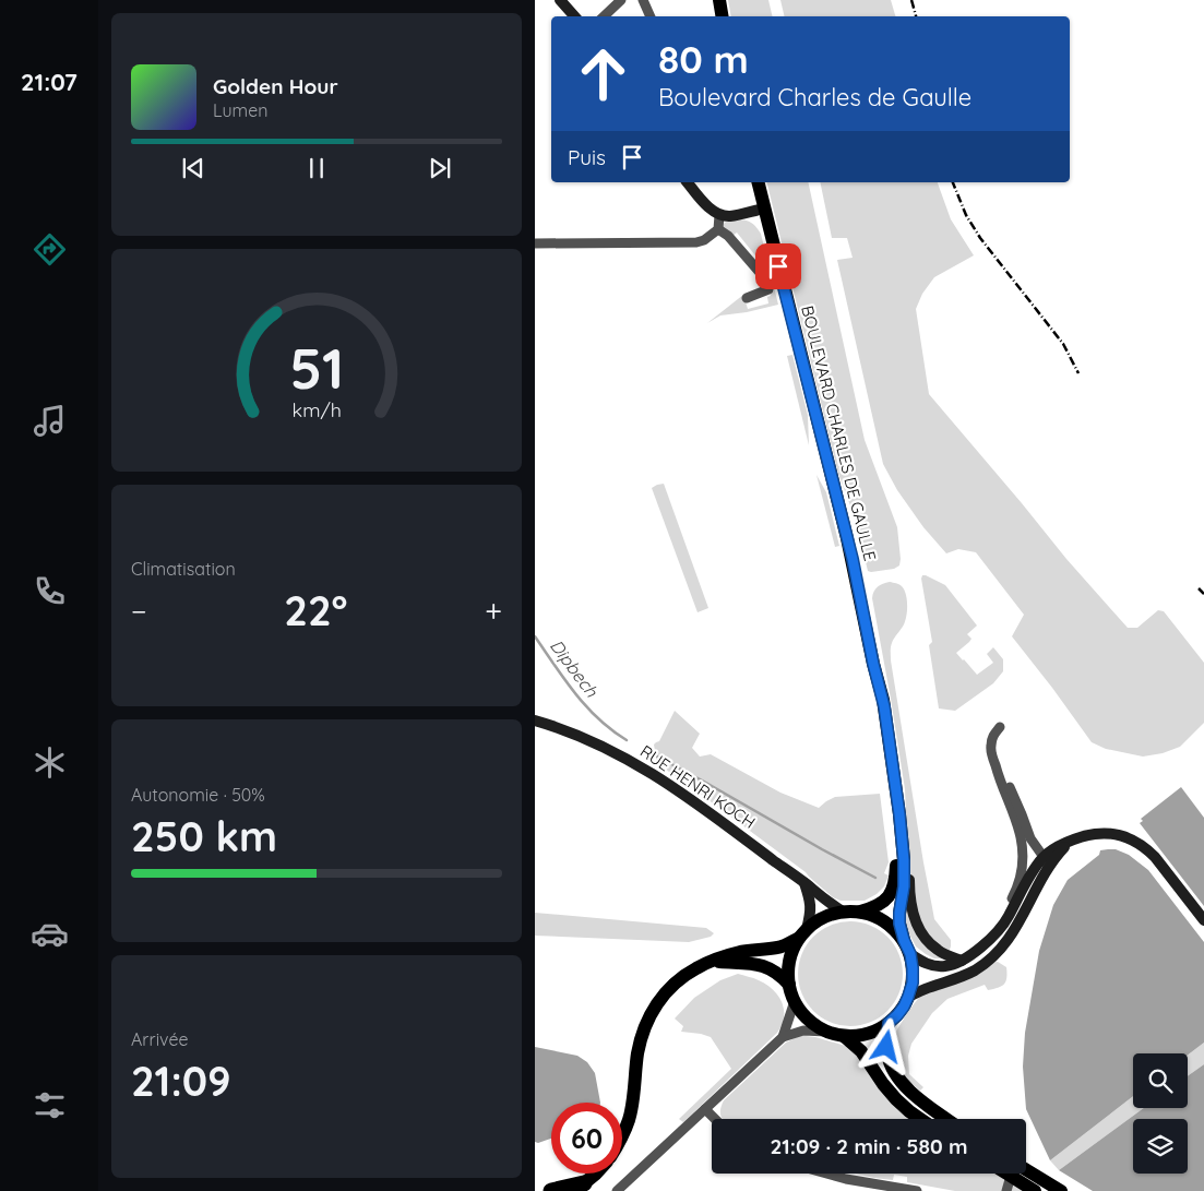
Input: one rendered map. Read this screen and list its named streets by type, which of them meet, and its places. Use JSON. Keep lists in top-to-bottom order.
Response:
{
  "streets": {
    "main road": ["BOULEVARD CHARLES DE GAULLE", "RUE HENRI KOCH"]
  },
  "crossings": [
    ["BOULEVARD CHARLES DE GAULLE", "RUE HENRI KOCH"]
  ],
  "water": ["Dipbech"],
  "page": {
    "tabs": "21:07",
    "turn": ["80 m", "Boulevard Charles de Gaulle"],
    "song": ["Golden Hour", "Lumen"],
    "then": "Puis",
    "tile": [
      "Climatisation",
      ["Autonomie · 50%", "250 km"],
      ["Arrivée", "21:09"]
    ],
    "heat": ["−", "22°", "+"],
    "limit": "60",
    "trip": "21:09 · 2 min · 580 m",
    "gauge": ["51", "km/h"]
  }
}
